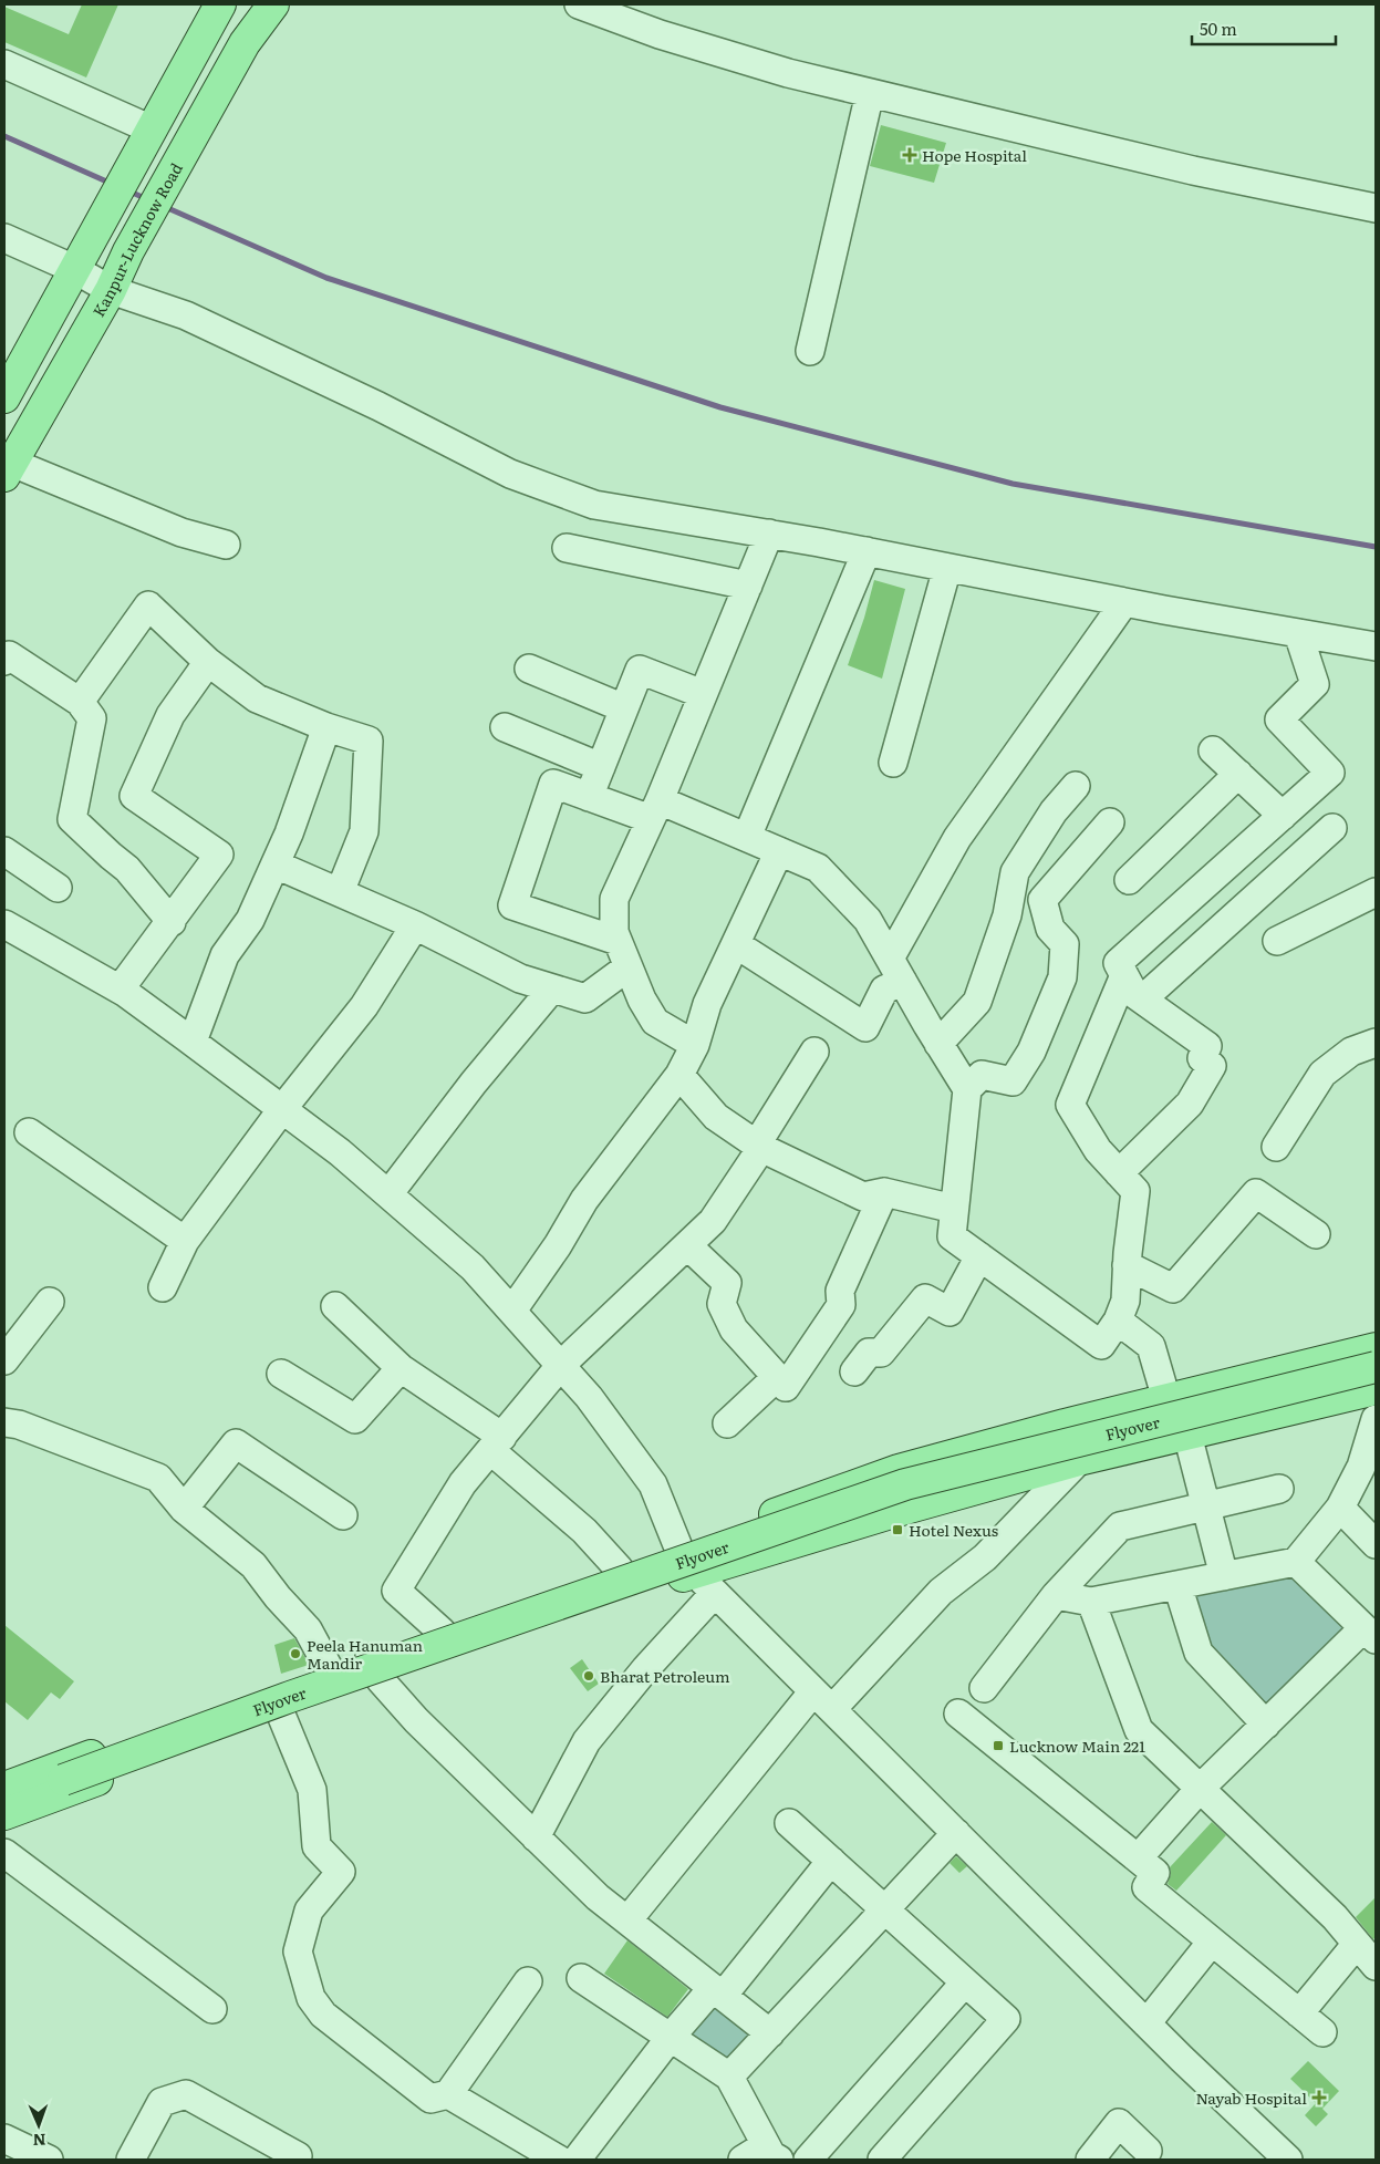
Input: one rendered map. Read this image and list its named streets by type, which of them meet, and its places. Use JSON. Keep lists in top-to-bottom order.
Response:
{
  "streets": {
    "main road": ["Kanpur-Lucknow Road", "Flyover"]
  },
  "places": {
    "health": ["Hope Hospital", "Nayab Hospital"],
    "transit": ["Hotel Nexus", "Lucknow Main 221"],
    "other": ["Peela Hanuman Mandir", "Bharat Petroleum"]
  },
  "scale_bar": "50 m",
  "north": "bottom"
}
